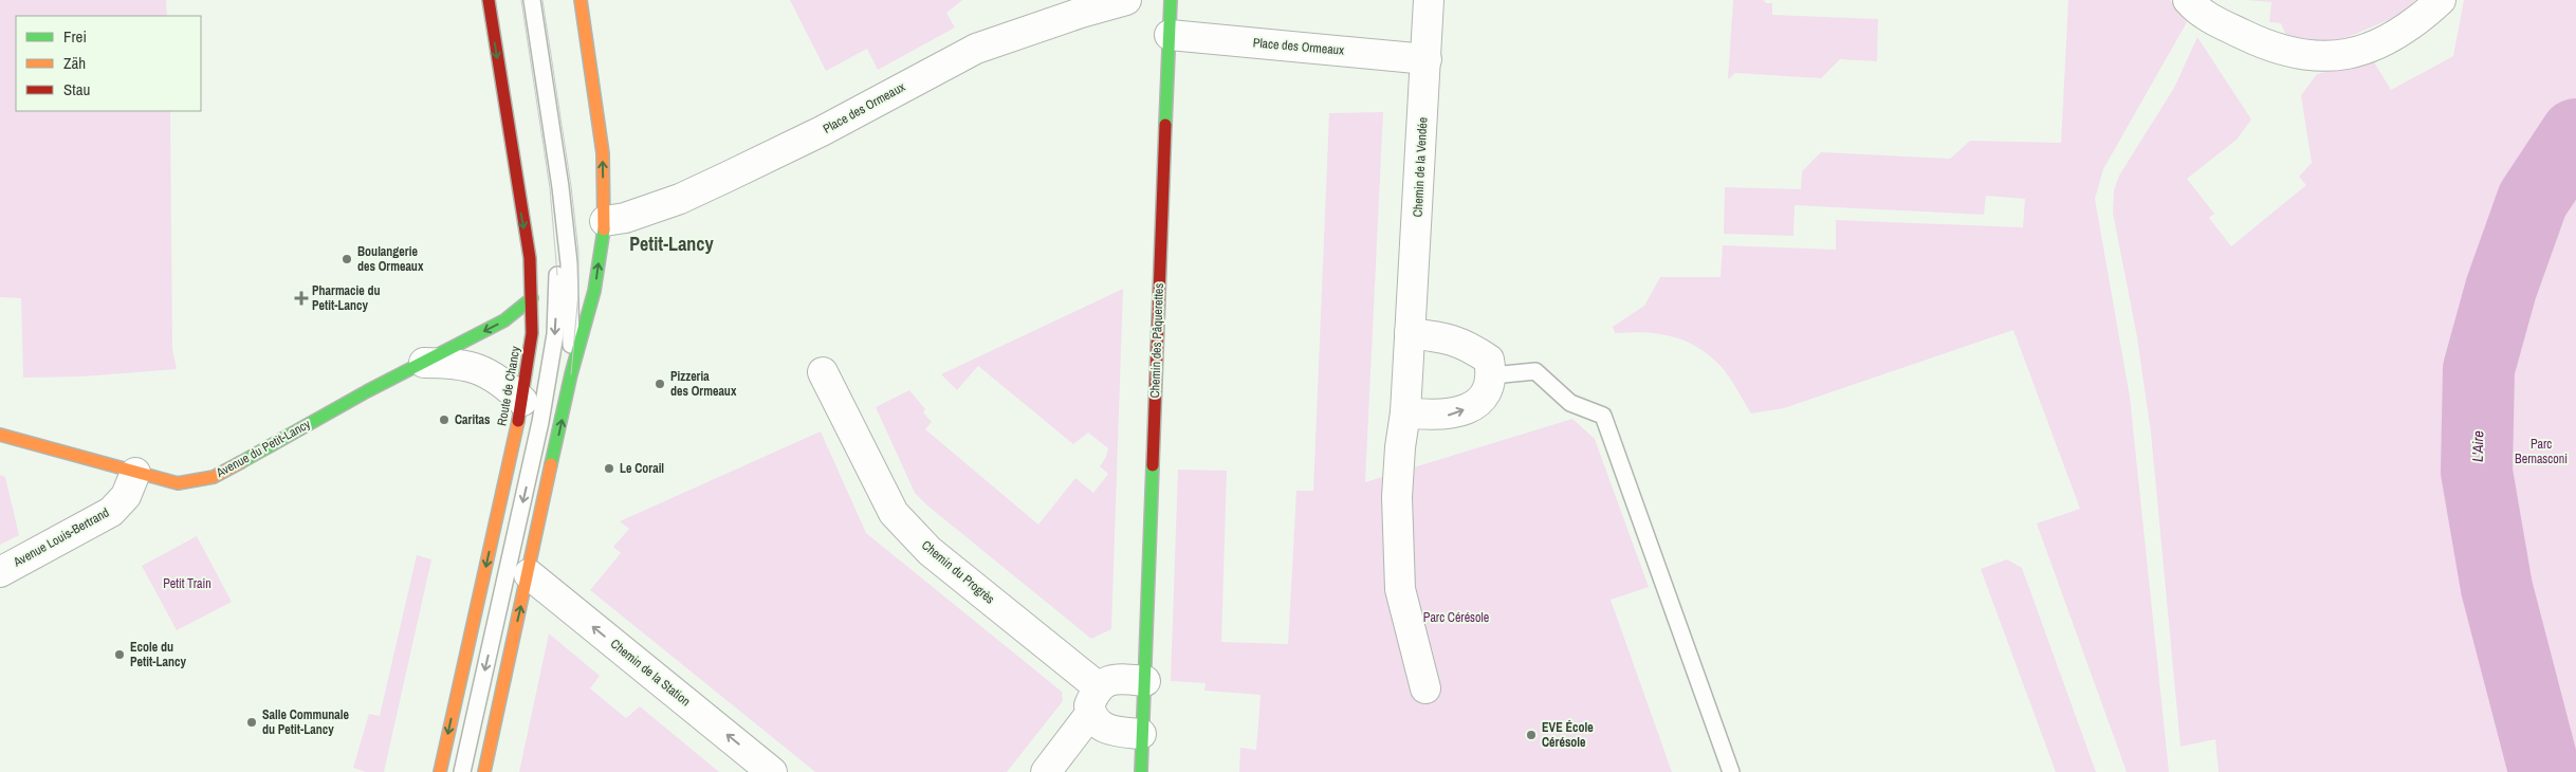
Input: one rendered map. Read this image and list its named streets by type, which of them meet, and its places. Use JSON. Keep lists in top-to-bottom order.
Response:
{
  "streets": {
    "main road": ["Chemin des Pâquerettes", "Route de Chancy", "Avenue du Petit-Lancy"],
    "street": [
      "Place des Ormeaux",
      "Chemin de la Vendée",
      "Avenue Louis-Bertrand",
      "Chemin du Progrès",
      "Chemin de la Station"
    ]
  },
  "crossings": [
    ["Place des Ormeaux", "Chemin de la Vendée"],
    ["Place des Ormeaux", "Chemin des Pâquerettes"],
    ["Route de Chancy", "Avenue du Petit-Lancy"],
    ["Avenue du Petit-Lancy", "Avenue Louis-Bertrand"]
  ],
  "one_way": ["Chemin de la Station"],
  "districts": ["Petit-Lancy"],
  "water": ["L'Aire"],
  "parks": ["Parc Bernasconi", "Petit Train", "Parc Cérésole"],
  "places": {
    "other": [
      "Boulangerie des Ormeaux",
      "Pizzeria des Ormeaux",
      "Caritas",
      "Le Corail",
      "Ecole du Petit-Lancy",
      "Salle Communale du Petit-Lancy",
      "EVE École Cérésole"
    ],
    "health": ["Pharmacie du Petit-Lancy"]
  },
  "legend": ["Frei", "Zäh", "Stau"]
}
